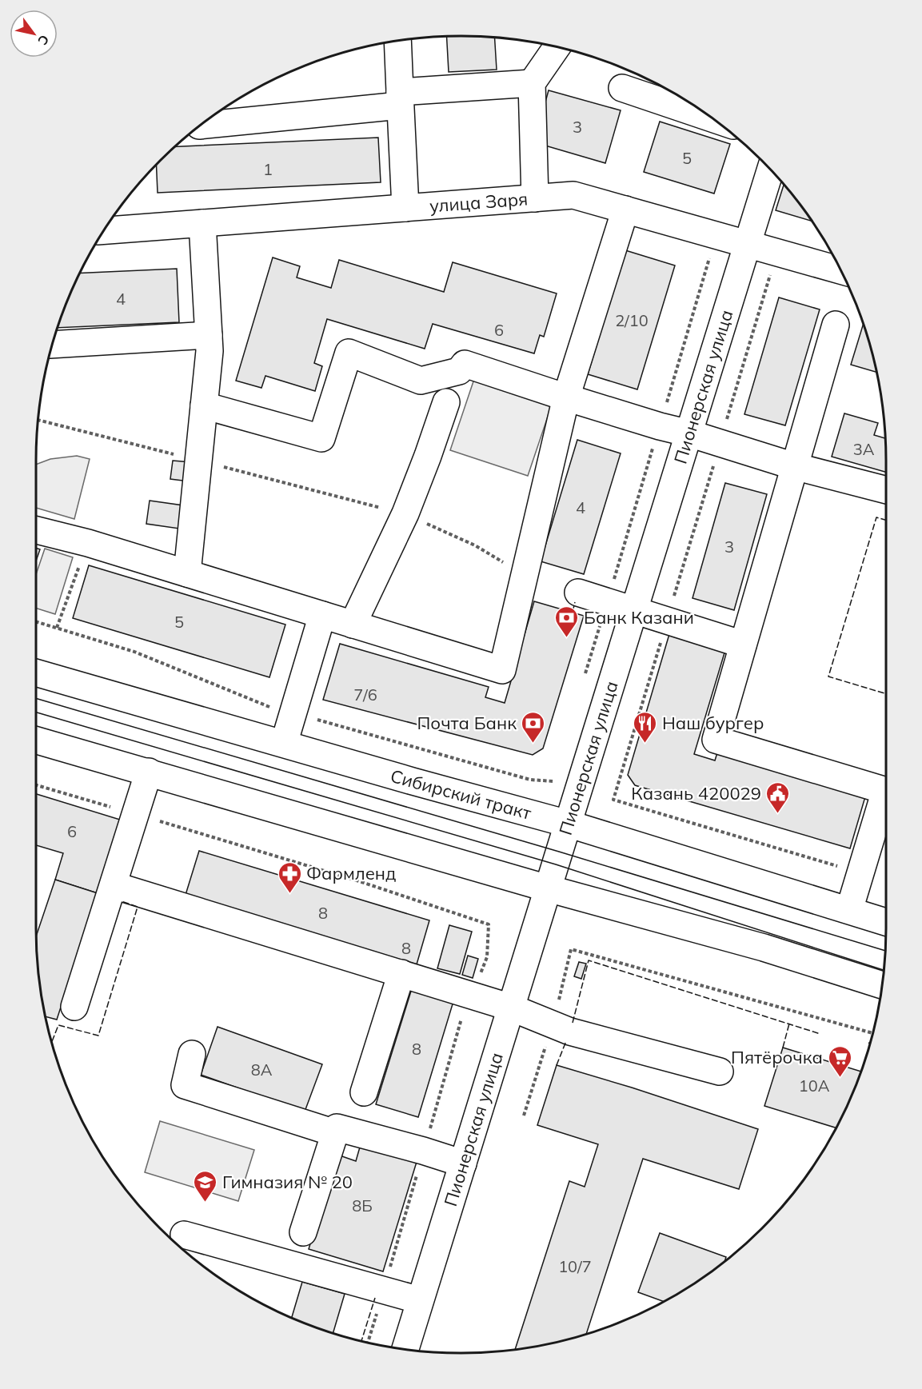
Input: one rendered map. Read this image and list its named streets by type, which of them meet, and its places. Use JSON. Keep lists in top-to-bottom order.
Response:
{
  "streets": {
    "street": ["улица Заря", "Пионерская улица", "Сибирский тракт"]
  },
  "crossings": [
    ["улица Заря", "Пионерская улица"],
    ["Пионерская улица", "Сибирский тракт"]
  ],
  "places": {
    "bank": ["Банк Казани", "Почта Банк"],
    "restaurant": ["Наш бургер"],
    "public building": ["Казань 420029"],
    "pharmacy": ["Фармленд"],
    "supermarket": ["Пятёрочка"],
    "school or university": ["Гимназия № 20"]
  },
  "house_numbers": [
    "3",
    "5",
    "1",
    "4",
    "2/10",
    "6",
    "3А",
    "4",
    "3",
    "5",
    "7/6",
    "6",
    "8",
    "8",
    "8",
    "8А",
    "10А",
    "8Б",
    "10/7"
  ],
  "north": "bottom right"
}
